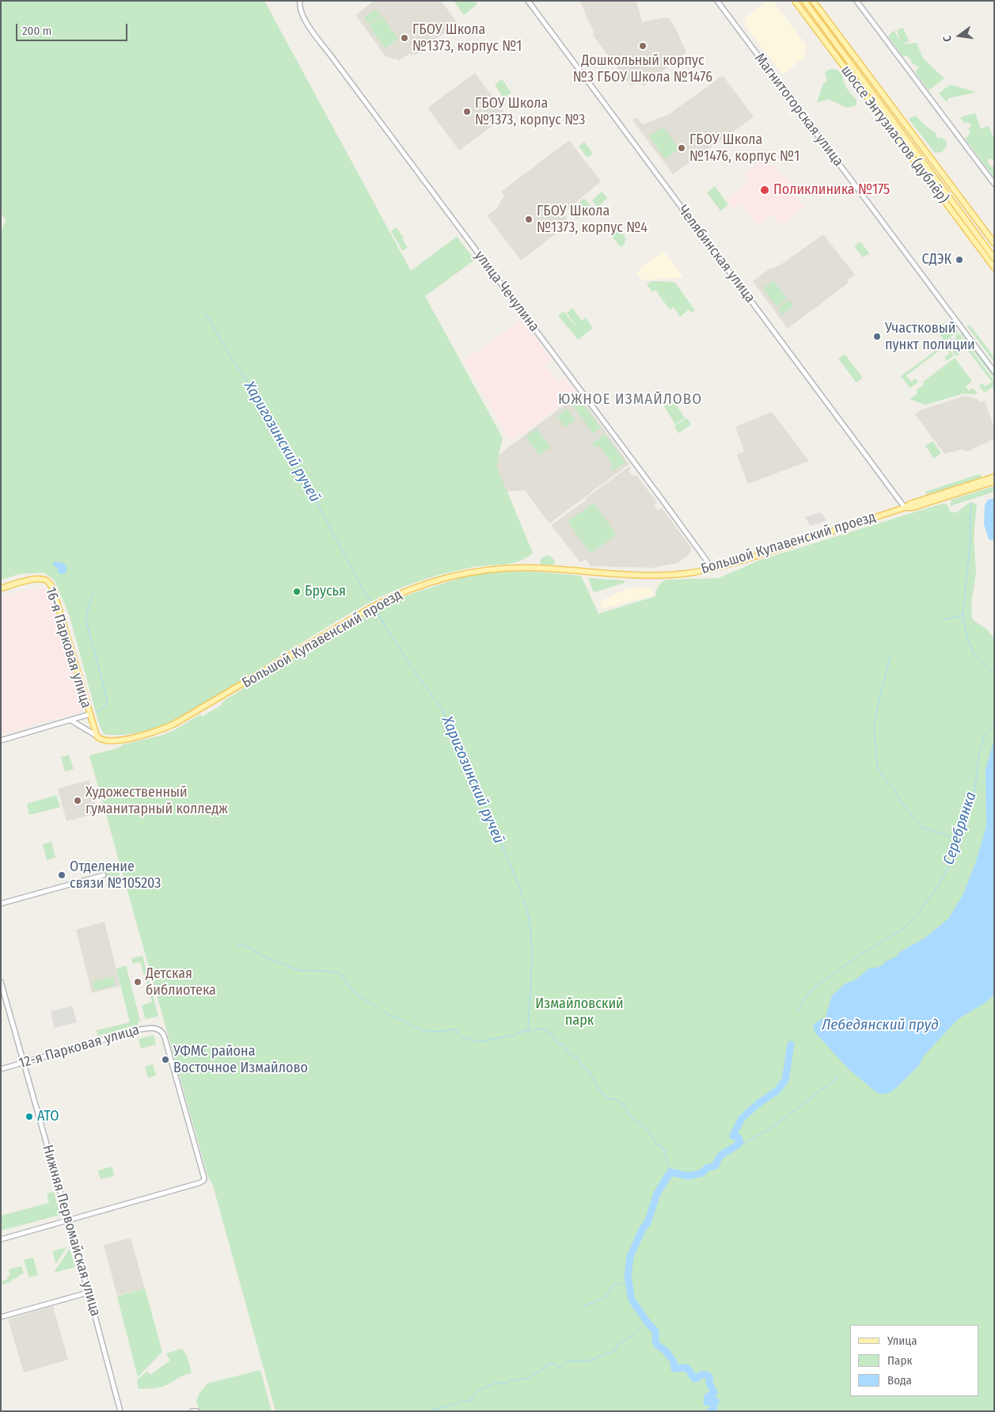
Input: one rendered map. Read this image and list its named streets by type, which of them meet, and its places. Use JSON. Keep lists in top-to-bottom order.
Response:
{
  "streets": {
    "main road": ["шоссе Энтузиастов (дублёр)", "Большой Купавенский проезд", "16-я Парковая улица"],
    "street": [
      "Магнитогорская улица",
      "Челябинская улица",
      "улица Чечулина",
      "12-я Парковая улица",
      "Нижняя Первомайская улица"
    ]
  },
  "crossings": [
    ["Челябинская улица", "Большой Купавенский проезд"],
    ["улица Чечулина", "Большой Купавенский проезд"],
    ["12-я Парковая улица", "Нижняя Первомайская улица"]
  ],
  "districts": ["ЮЖНОЕ ИЗМАЙЛОВО"],
  "water": ["Харигозинский ручей", "Серебрянка", "Лебедянский пруд"],
  "parks": ["Измайловский парк"],
  "places": [
    "ГБОУ Школа №1373, корпус №1",
    "Дошкольный корпус №3 ГБОУ Школа №1476",
    "ГБОУ Школа №1373, корпус №3",
    "ГБОУ Школа №1476, корпус №1",
    "Поликлиника №175",
    "ГБОУ Школа №1373, корпус №4",
    "СДЭК",
    "Участковый пункт полиции",
    "Брусья",
    "Художественный гуманитарный колледж",
    "Отделение связи №105203",
    "Детская библиотека",
    "УФМС района Восточное Измайлово",
    "АТО"
  ],
  "legend": ["Улица", "Парк", "Вода"],
  "scale_bar": "200 m",
  "north": "left"
}
